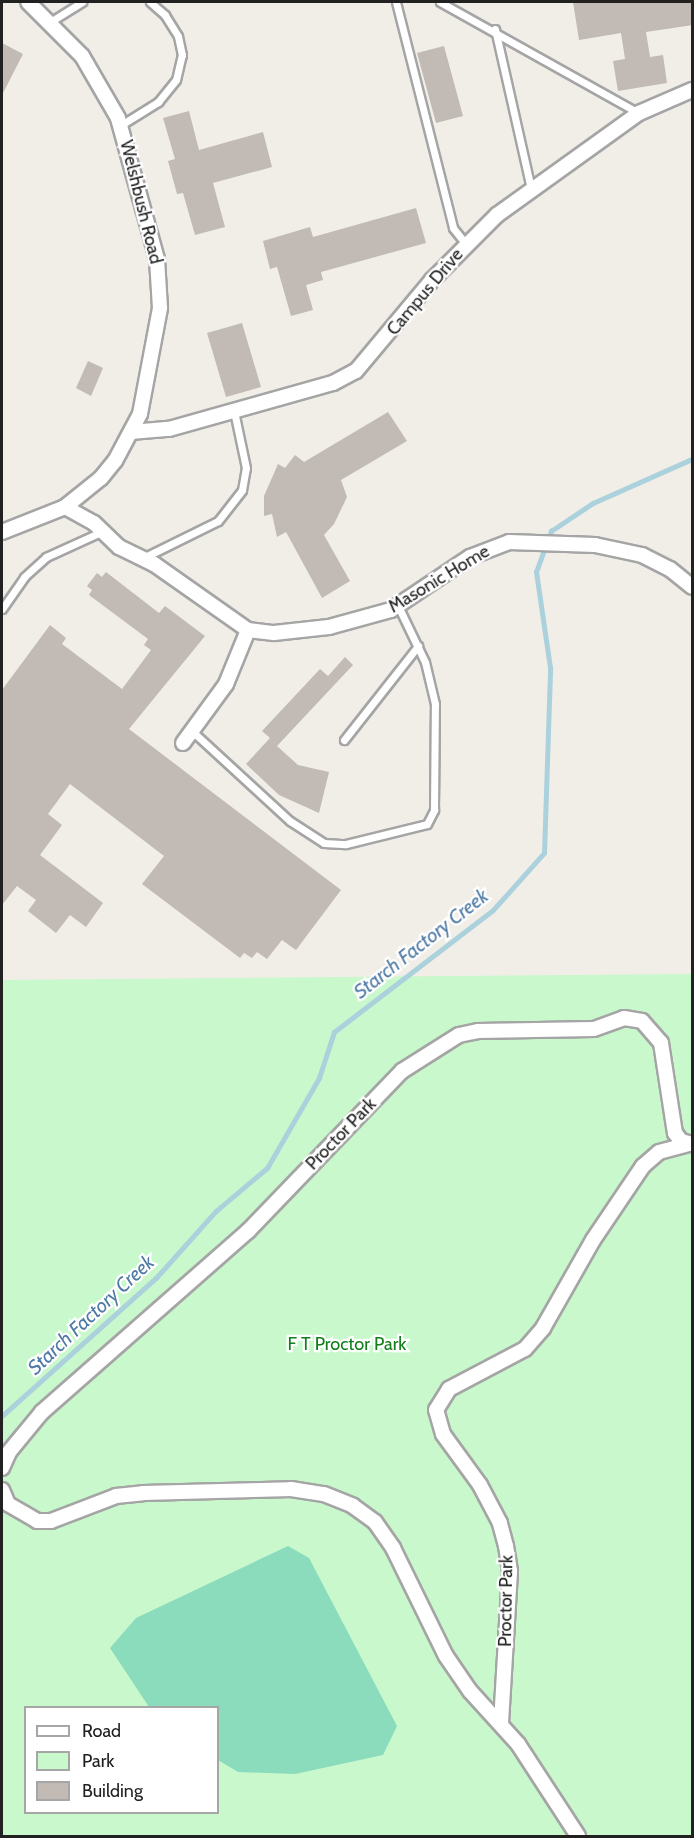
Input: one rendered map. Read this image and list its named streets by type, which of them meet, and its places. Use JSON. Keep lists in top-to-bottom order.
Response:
{
  "streets": {
    "street": [
      "Welshbush Road",
      "Campus Drive",
      "Masonic Home",
      "Proctor Park"
    ]
  },
  "crossings": [
    ["Welshbush Road", "Campus Drive"]
  ],
  "water": ["Starch Factory Creek"],
  "parks": ["F T Proctor Park"],
  "legend": ["Road", "Park", "Building"]
}
